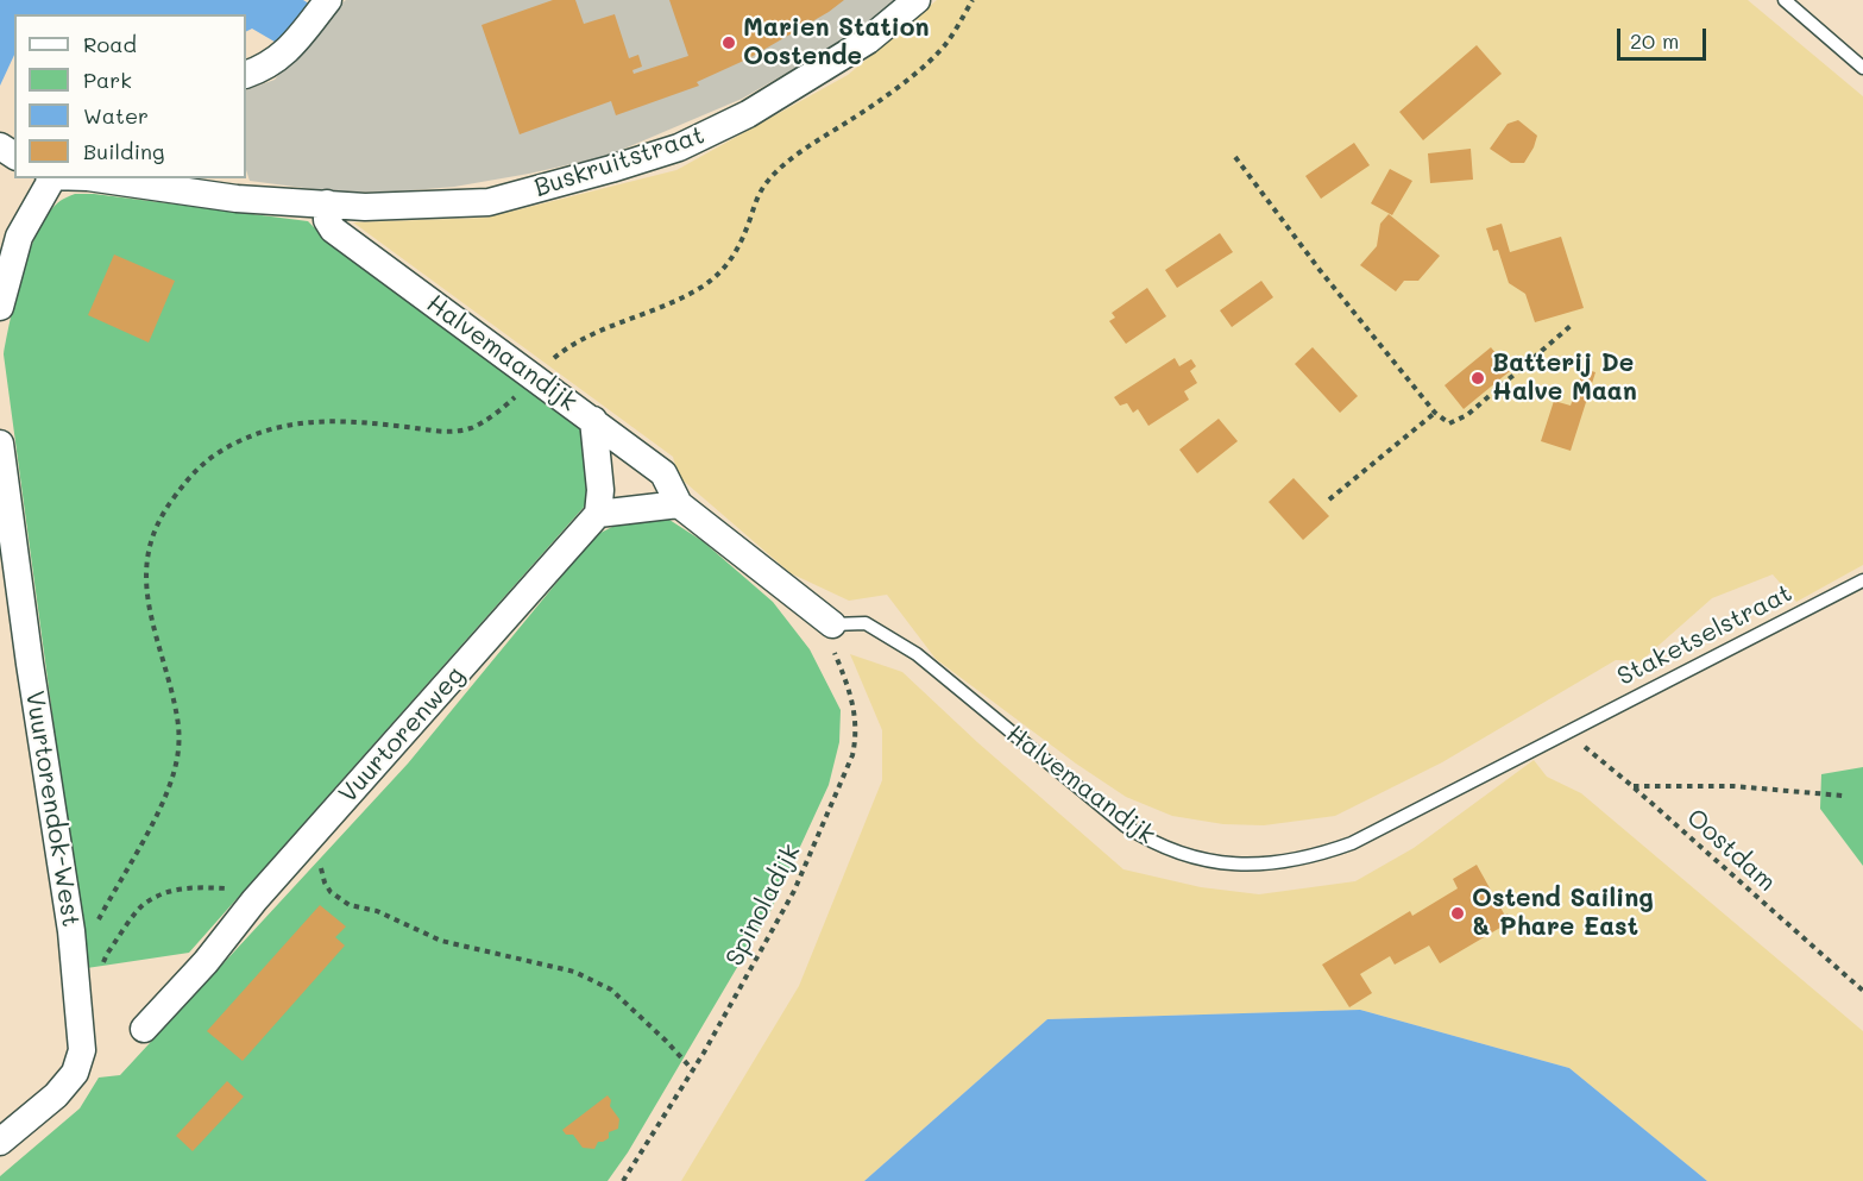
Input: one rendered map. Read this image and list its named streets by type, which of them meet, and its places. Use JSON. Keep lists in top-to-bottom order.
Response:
{
  "streets": {
    "street": [
      "Buskruitstraat",
      "Halvemaandijk",
      "Vuurtorenweg",
      "Vuurtorendok-West"
    ],
    "lane": ["Staketselstraat"],
    "path": ["Oostdam", "Spinoladijk"]
  },
  "crossings": [
    ["Buskruitstraat", "Halvemaandijk"],
    ["Halvemaandijk", "Staketselstraat"],
    ["Halvemaandijk", "Spinoladijk"]
  ],
  "places": ["Marien Station Oostende", "Batterij De Halve Maan", "Ostend Sailing & Phare East"],
  "legend": [
    "Road",
    "Park",
    "Water",
    "Building"
  ],
  "scale_bar": "20 m"
}
